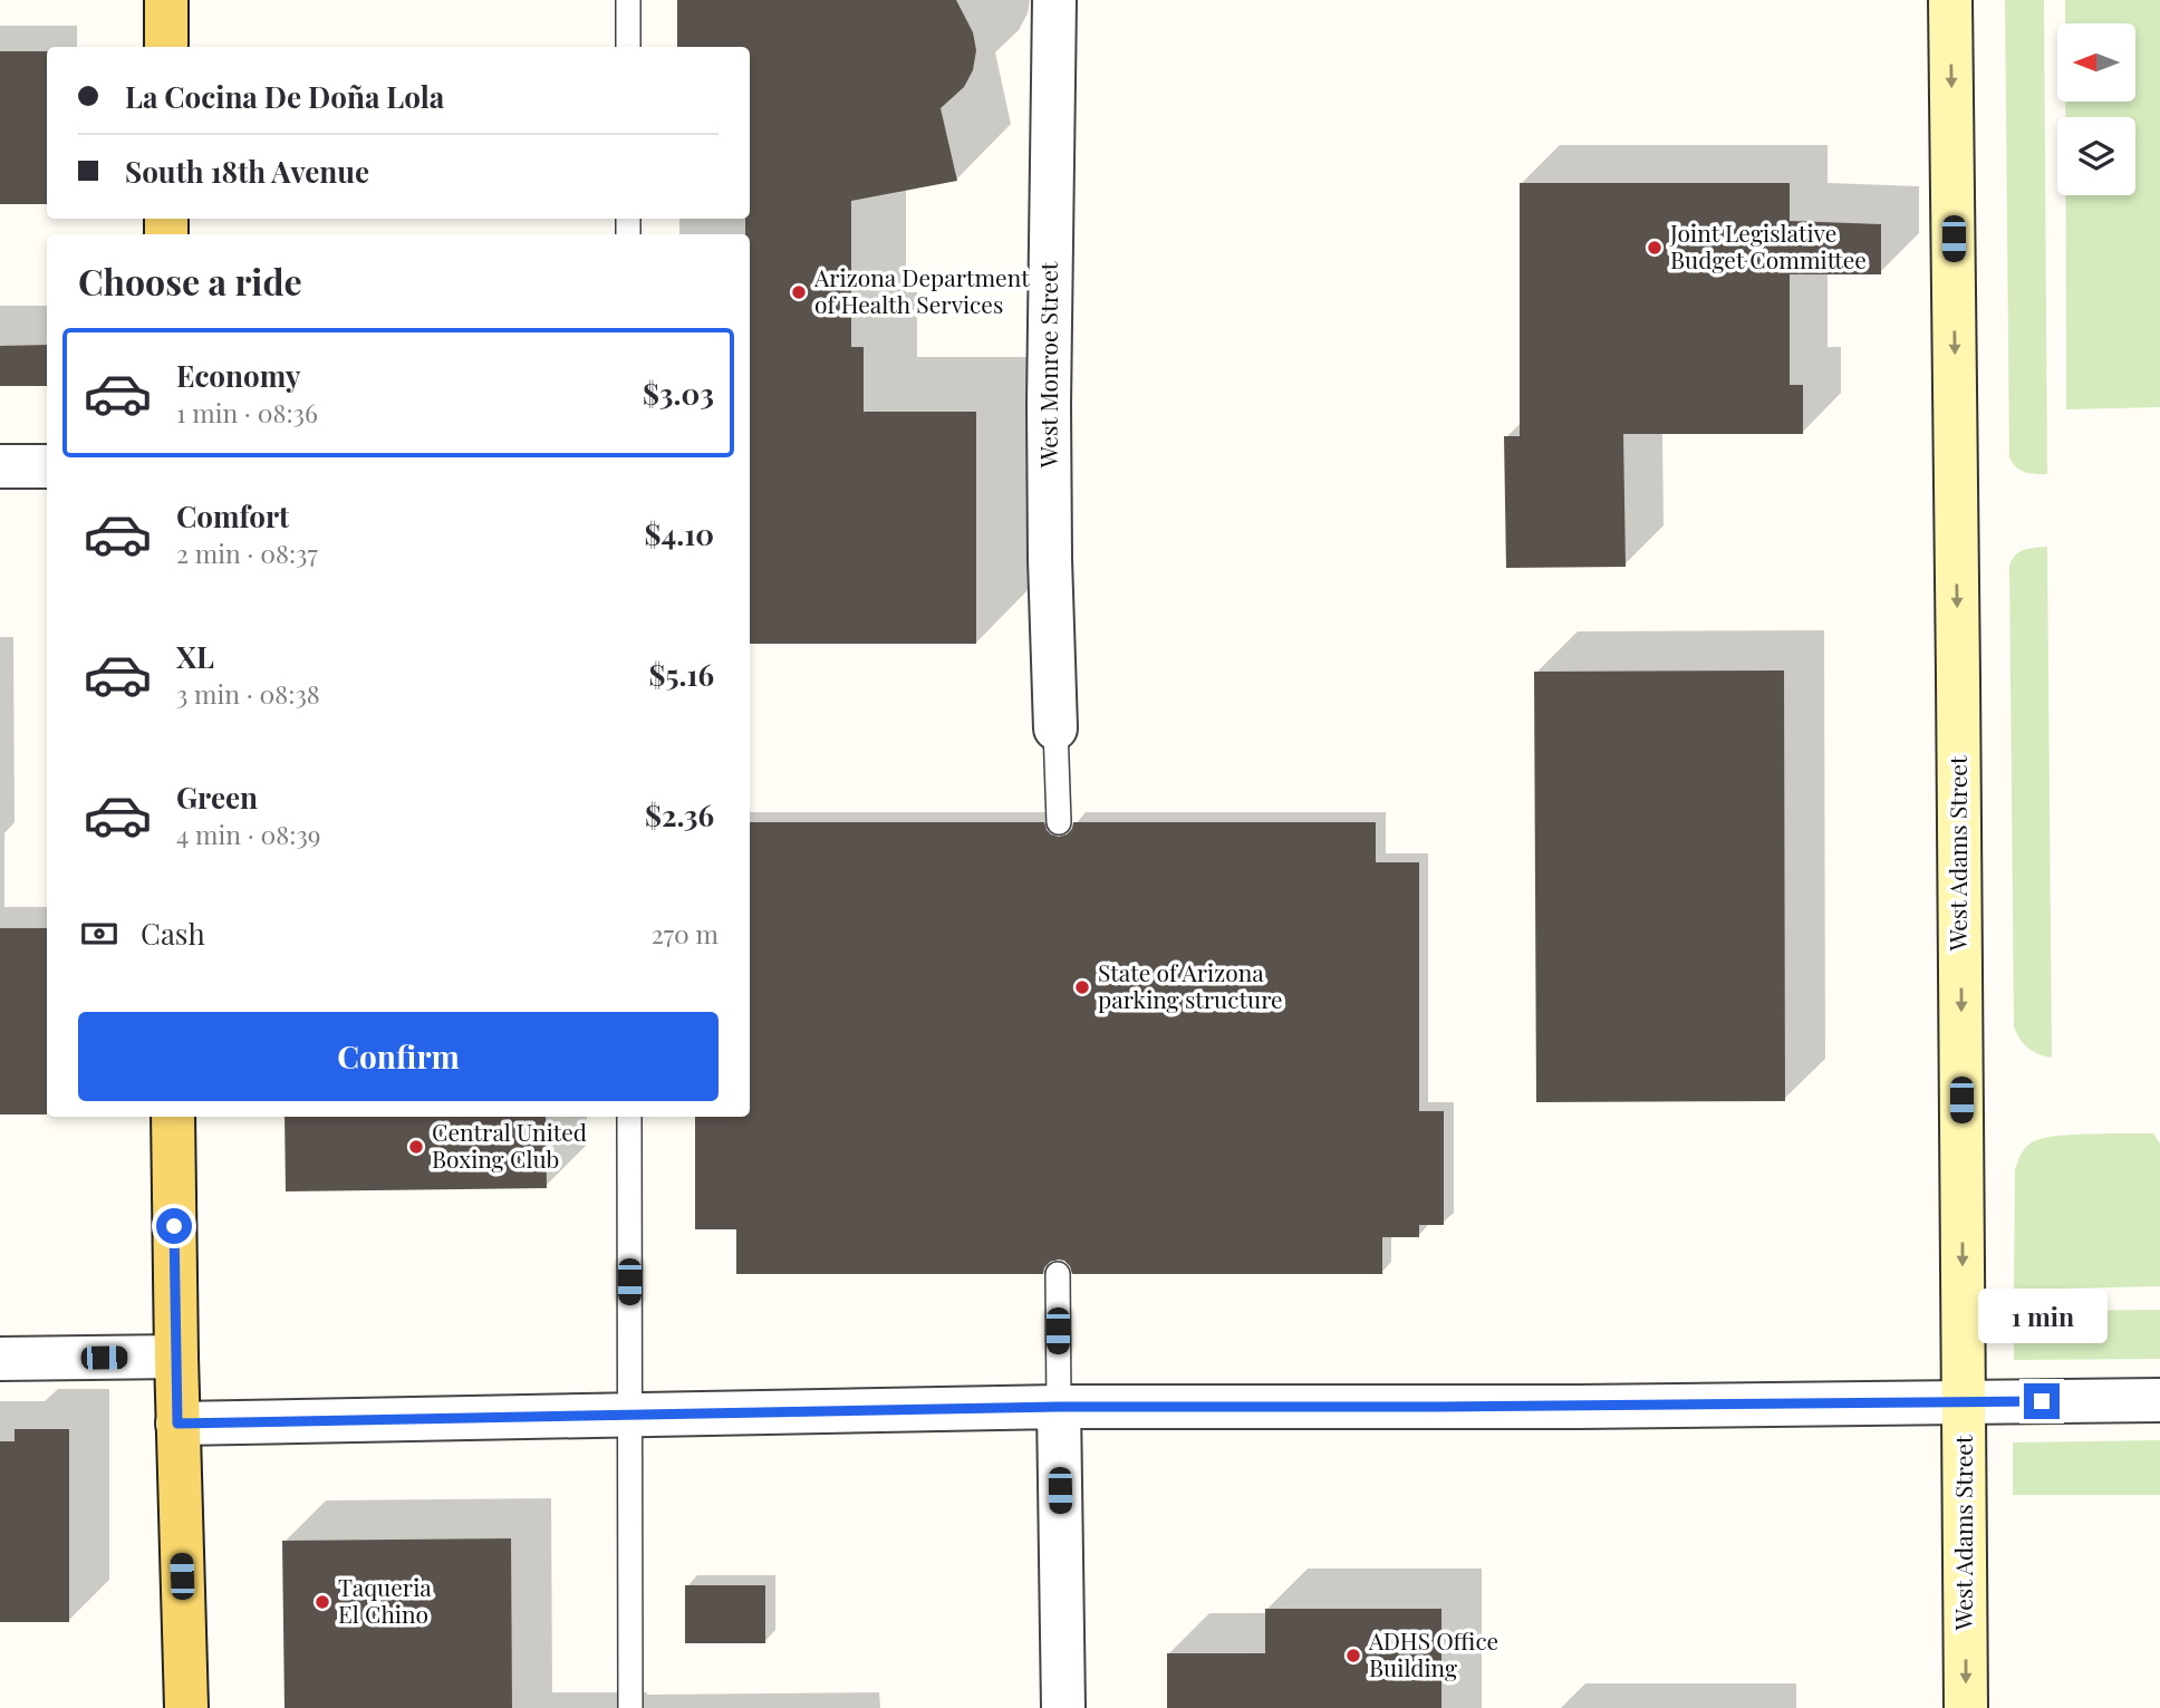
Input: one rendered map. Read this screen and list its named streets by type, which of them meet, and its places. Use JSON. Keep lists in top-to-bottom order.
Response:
{
  "streets": {
    "main road": ["West Adams Street"],
    "street": ["West Monroe Street"]
  },
  "one_way": ["West Adams Street"],
  "places": [
    "Joint Legislative Budget Committee",
    "Arizona Department of Health Services",
    "State of Arizona parking structure",
    "Central United Boxing Club",
    "Taqueria El Chino",
    "ADHS Office Building"
  ],
  "north": "left",
  "page": {
    "banner": ["La Cocina De Doña Lola", "South 18th Avenue"],
    "heading": "Choose a ride",
    "list": [
      {
        "name": "Economy",
        "note": "1 min · 08:36",
        "value": "$3.03"
      },
      {
        "name": "Comfort",
        "note": "2 min · 08:37",
        "value": "$4.10"
      },
      {
        "name": "XL",
        "note": "3 min · 08:38",
        "value": "$5.16"
      },
      {
        "name": "Green",
        "note": "4 min · 08:39",
        "value": "$2.36"
      }
    ],
    "pay": ["Cash", "270 m"],
    "buttons": "Confirm",
    "bubble": "1 min"
  }
}
